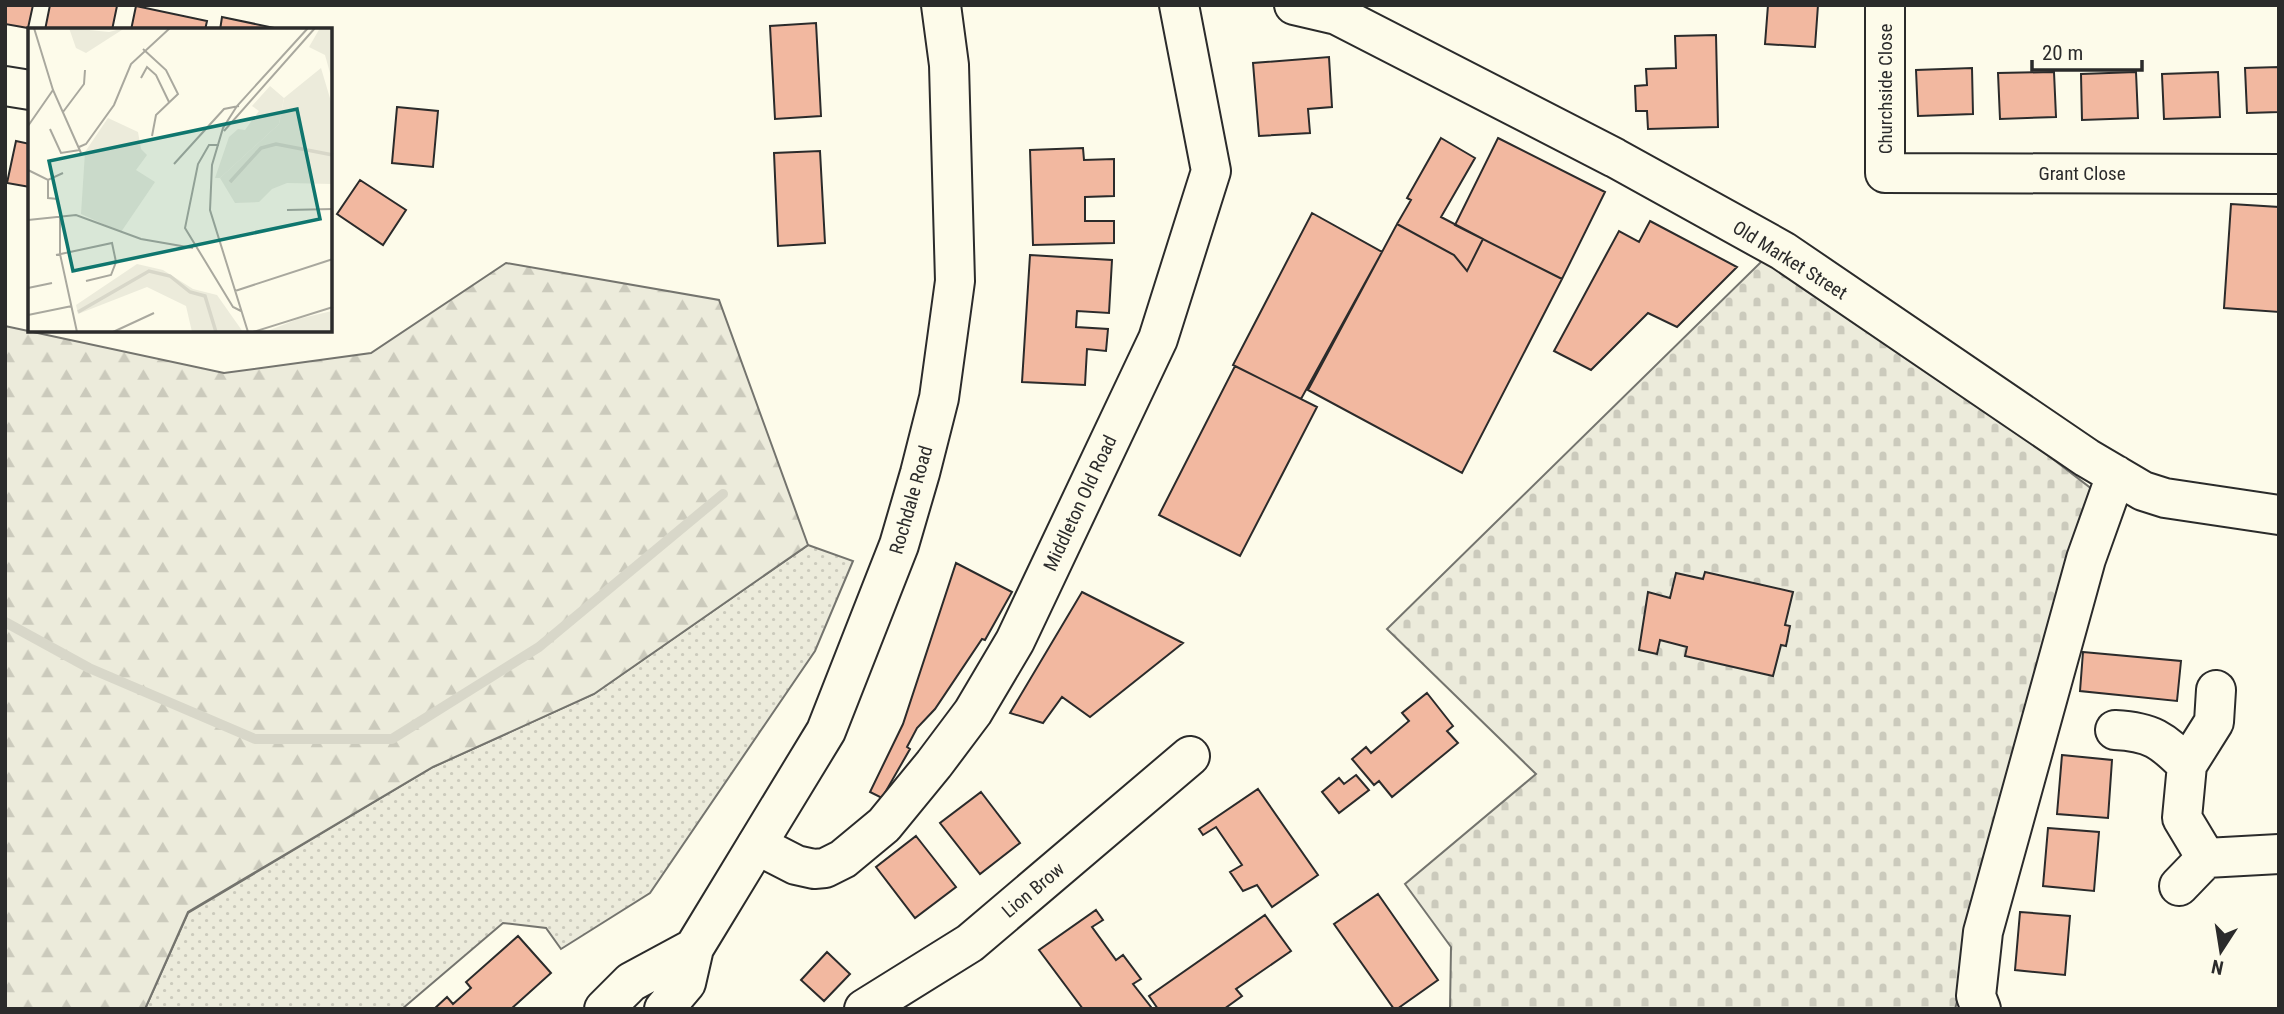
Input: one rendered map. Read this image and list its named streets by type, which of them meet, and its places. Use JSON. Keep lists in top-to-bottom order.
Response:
{
  "streets": {
    "street": [
      "Churchside Close",
      "Grant Close",
      "Old Market Street",
      "Rochdale Road",
      "Middleton Old Road",
      "Lion Brow"
    ]
  },
  "crossings": [
    ["Churchside Close", "Grant Close"],
    ["Rochdale Road", "Middleton Old Road"]
  ],
  "scale_bar": "20 m",
  "north": "bottom"
}
